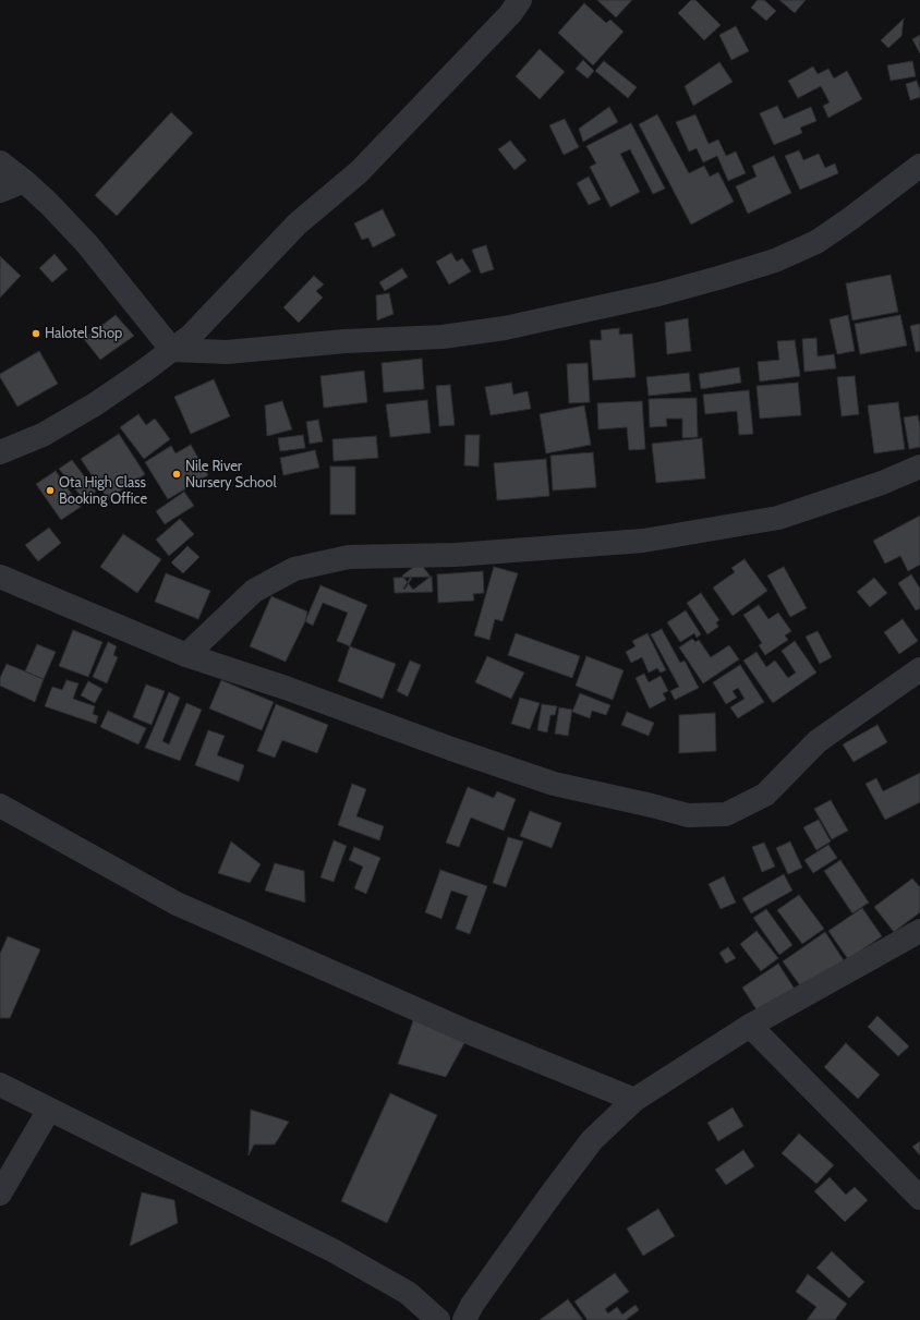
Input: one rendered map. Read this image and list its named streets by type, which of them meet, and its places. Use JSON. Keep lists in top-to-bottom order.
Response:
{
  "places": ["Halotel Shop", "Nile River Nursery School", "Ota High Class Booking Office"]
}
